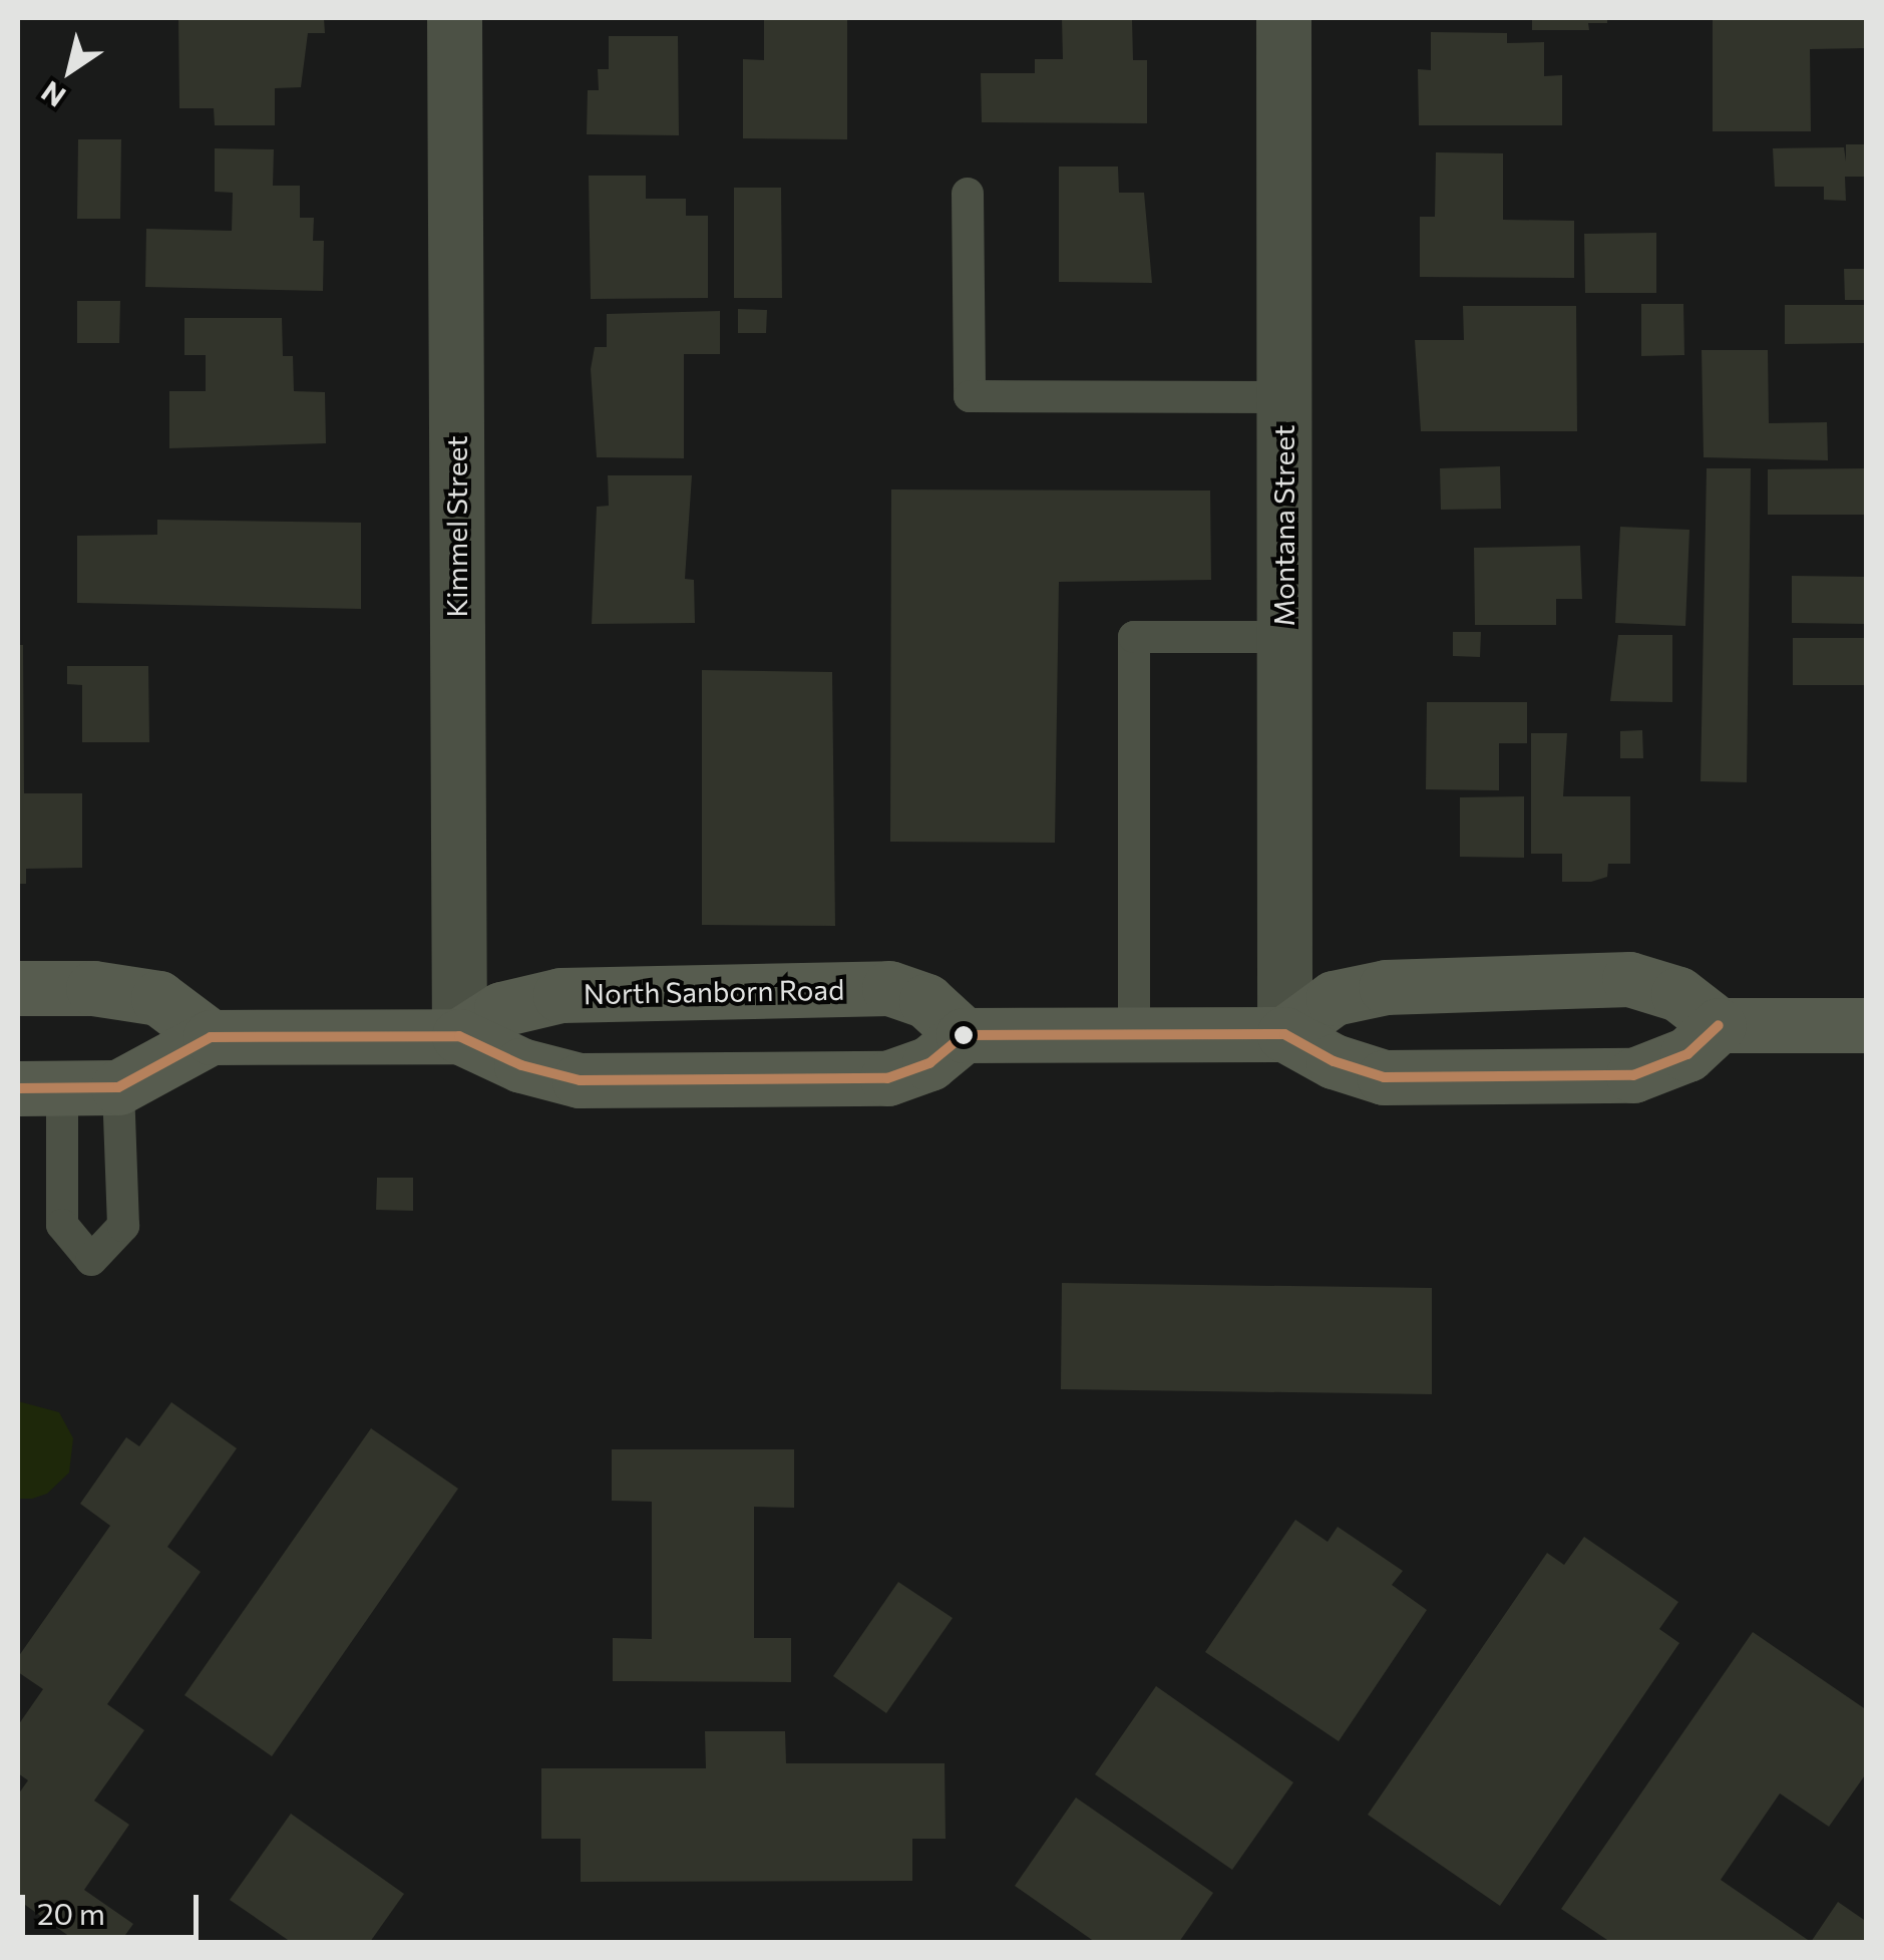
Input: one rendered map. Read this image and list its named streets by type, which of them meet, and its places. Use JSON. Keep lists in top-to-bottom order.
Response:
{
  "streets": {
    "main road": ["North Sanborn Road"],
    "street": ["Montana Street", "Kimmel Street"]
  },
  "crossings": [
    ["Kimmel Street", "North Sanborn Road"]
  ],
  "scale_bar": "20 m",
  "north": "bottom left"
}
